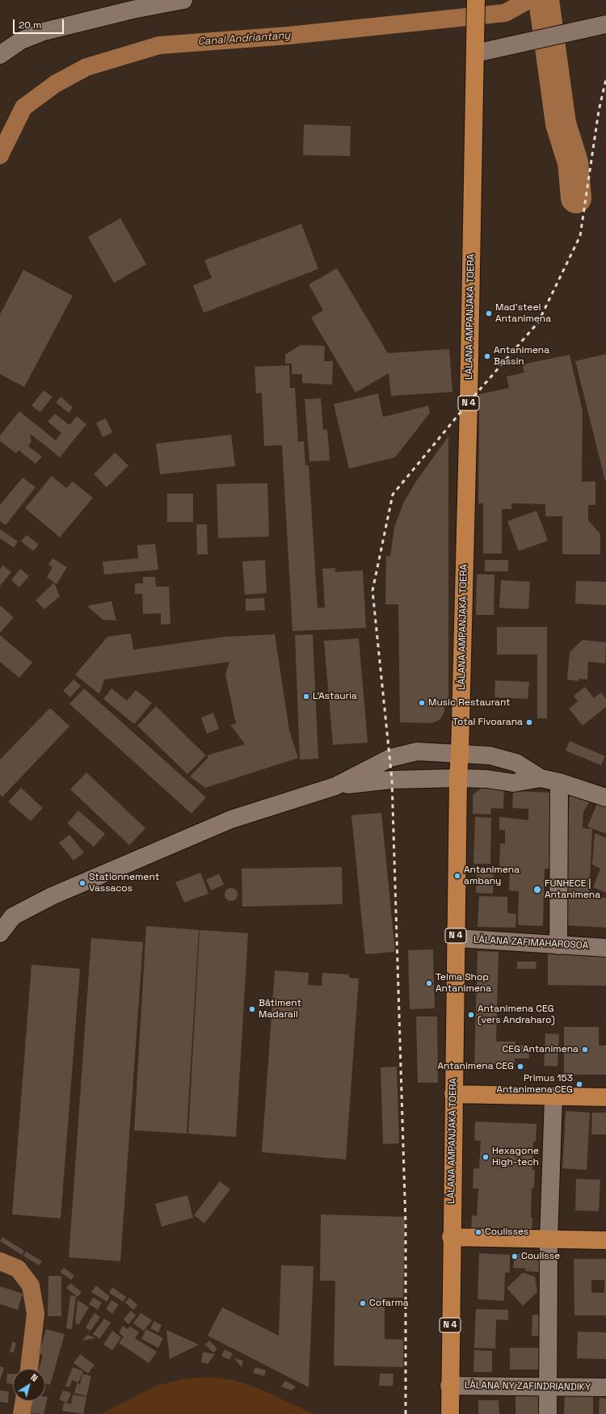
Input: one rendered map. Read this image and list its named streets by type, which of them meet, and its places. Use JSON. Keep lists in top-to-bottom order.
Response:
{
  "streets": {
    "main road": ["LÀLANA AMPANJAKA TOERA", "N 4"],
    "street": ["LÀLANA ZAFIMAHAROSOA", "LÀLANA NY ZAFINDRIANDIKY"]
  },
  "crossings": [
    ["LÀLANA AMPANJAKA TOERA", "N 4"],
    ["LÀLANA AMPANJAKA TOERA", "LÀLANA ZAFIMAHAROSOA"],
    ["LÀLANA AMPANJAKA TOERA", "LÀLANA NY ZAFINDRIANDIKY"]
  ],
  "water": ["Canal Andriantany"],
  "places": [
    "Mad'steel Antanimena",
    "Antanimena Bassin",
    "L'Astauria",
    "Music Restaurant",
    "Total Fivoarana",
    "Antanimena ambany",
    "Stationnement Vassacos",
    "FUNHECE | Antanimena",
    "Telma Shop Antanimena",
    "Bâtiment Madarail",
    "Antanimena CEG (vers Andraharo)",
    "CEG Antanimena",
    "Antanimena CEG",
    "Primus 153 Antanimena CEG",
    "Hexagone High-tech",
    "Coulisses",
    "Coulisse",
    "Cofarma"
  ],
  "scale_bar": "20 m",
  "north": "top right"
}
